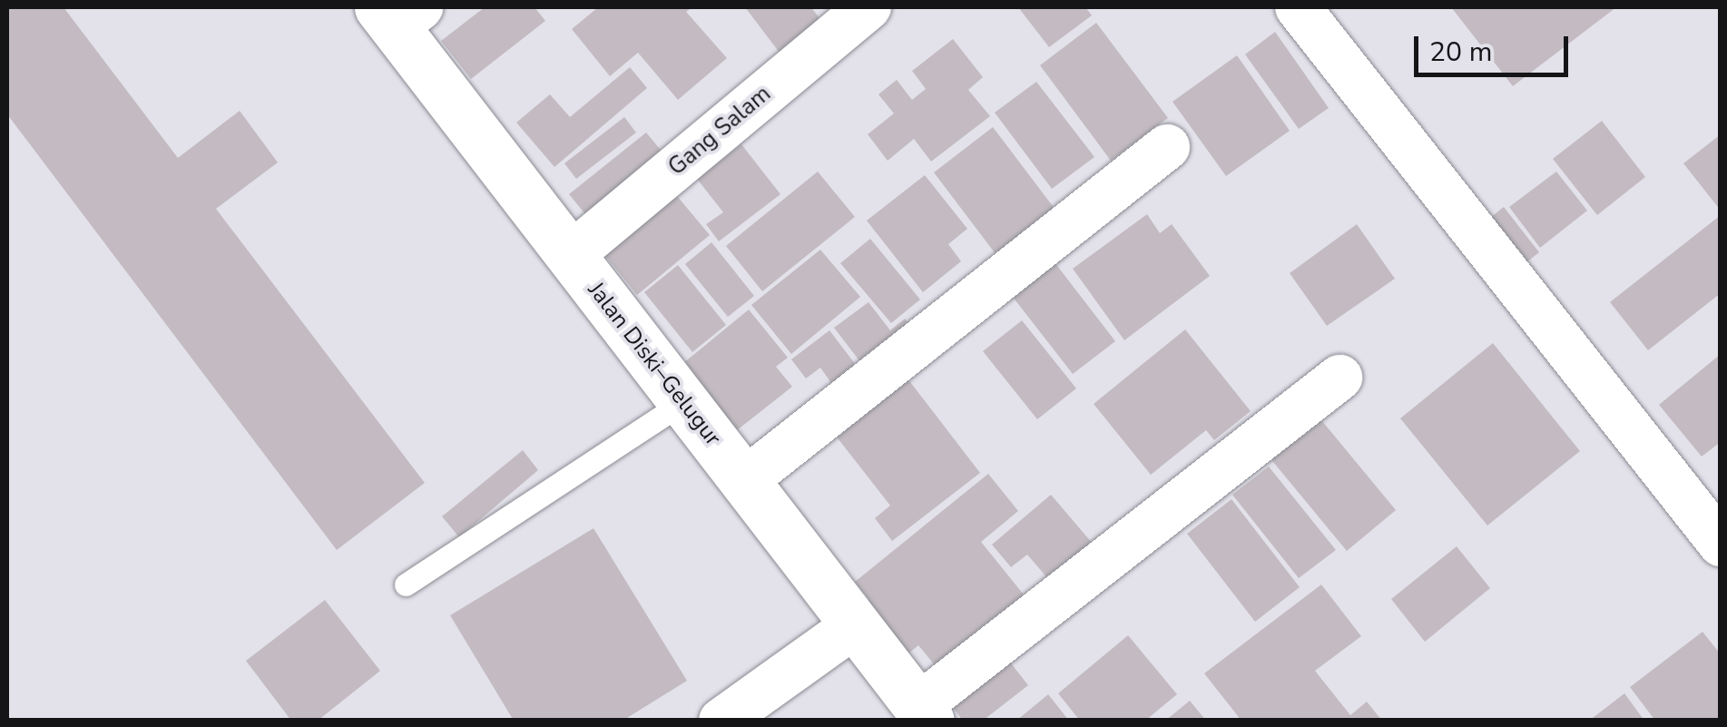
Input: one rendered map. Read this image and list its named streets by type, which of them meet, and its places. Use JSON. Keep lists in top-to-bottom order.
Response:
{
  "streets": {
    "main road": ["Jalan Diski–Gelugur"],
    "street": ["Gang Salam"]
  },
  "crossings": [
    ["Gang Salam", "Jalan Diski–Gelugur"]
  ],
  "scale_bar": "20 m"
}
